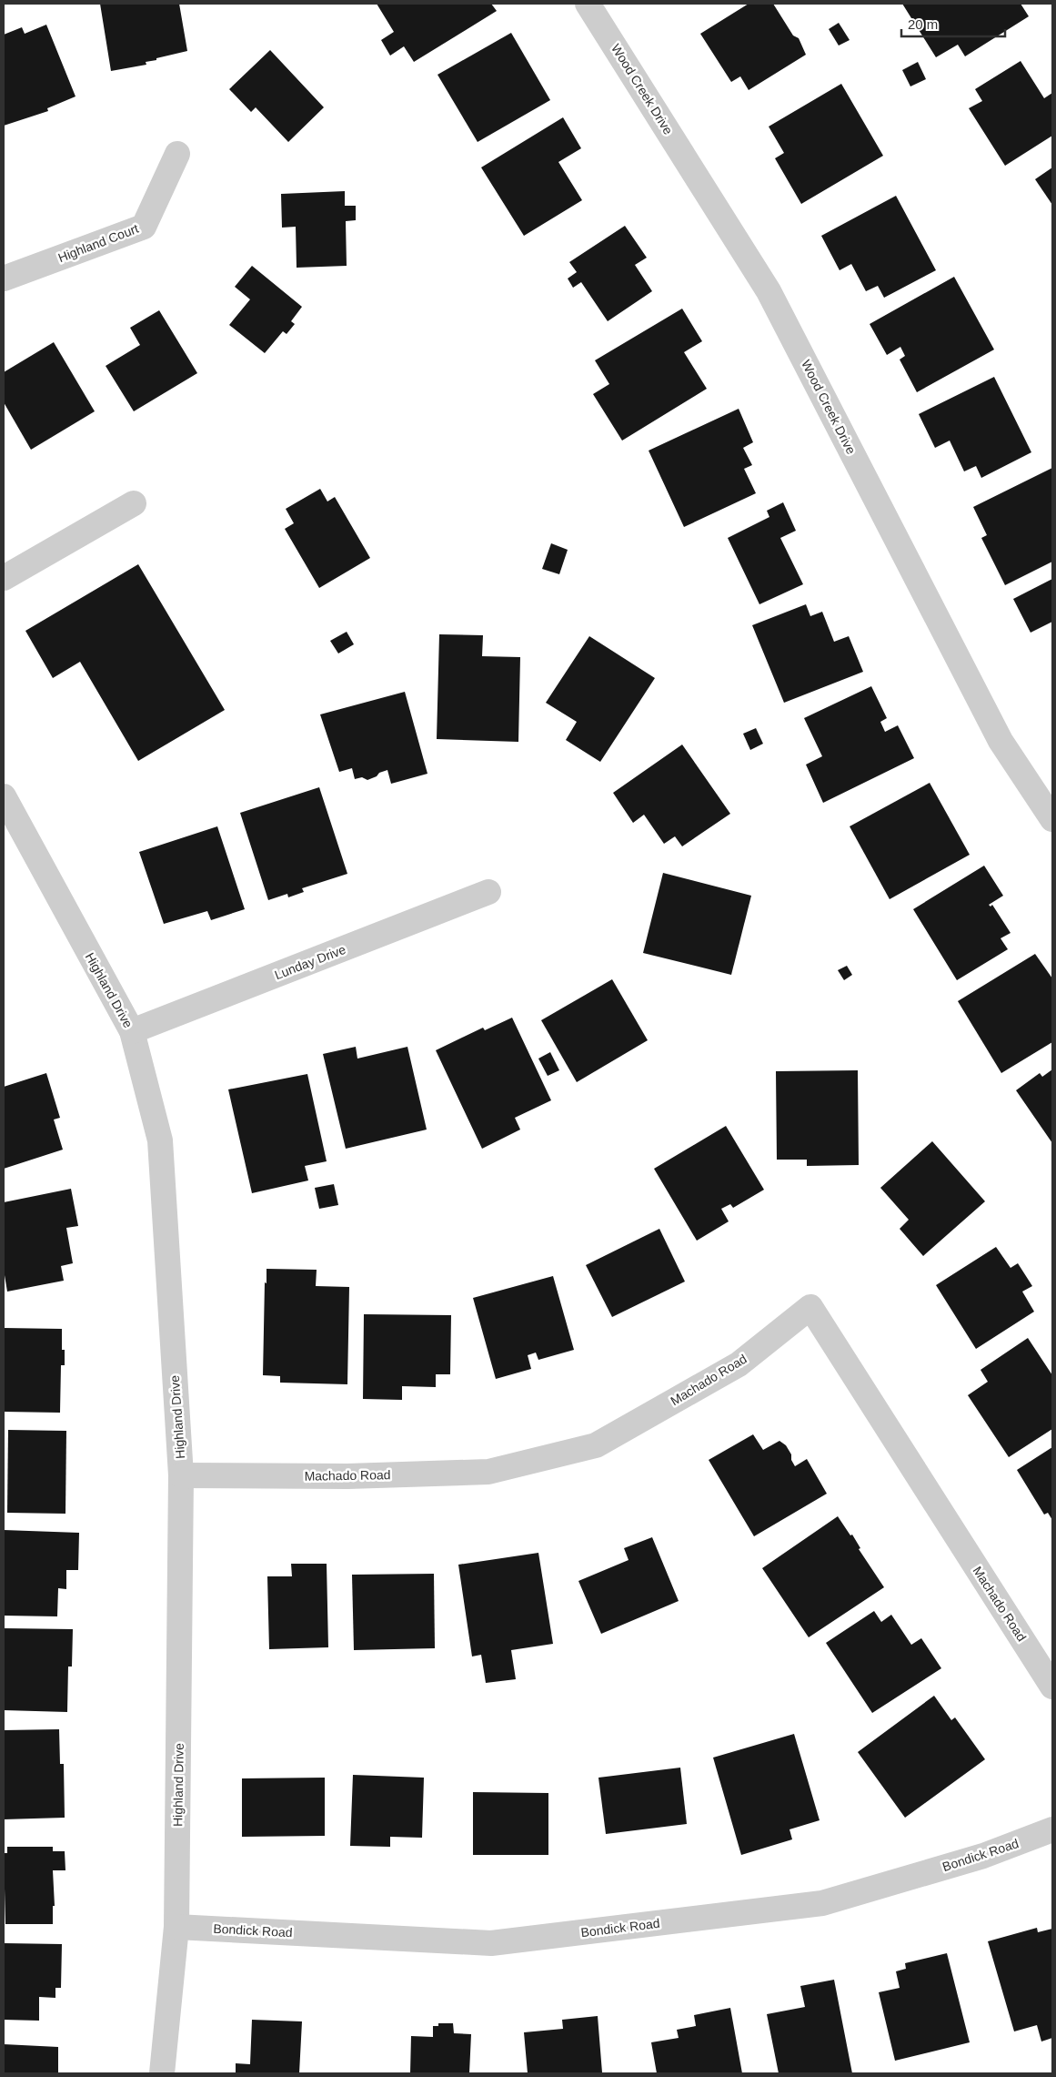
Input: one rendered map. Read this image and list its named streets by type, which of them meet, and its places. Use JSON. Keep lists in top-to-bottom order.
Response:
{
  "streets": {
    "street": [
      "Wood Creek Drive",
      "Highland Court",
      "Lunday Drive",
      "Highland Drive",
      "Machado Road",
      "Bondick Road"
    ]
  },
  "crossings": [
    ["Lunday Drive", "Highland Drive"],
    ["Highland Drive", "Machado Road"],
    ["Highland Drive", "Bondick Road"]
  ],
  "scale_bar": "20 m"
}
